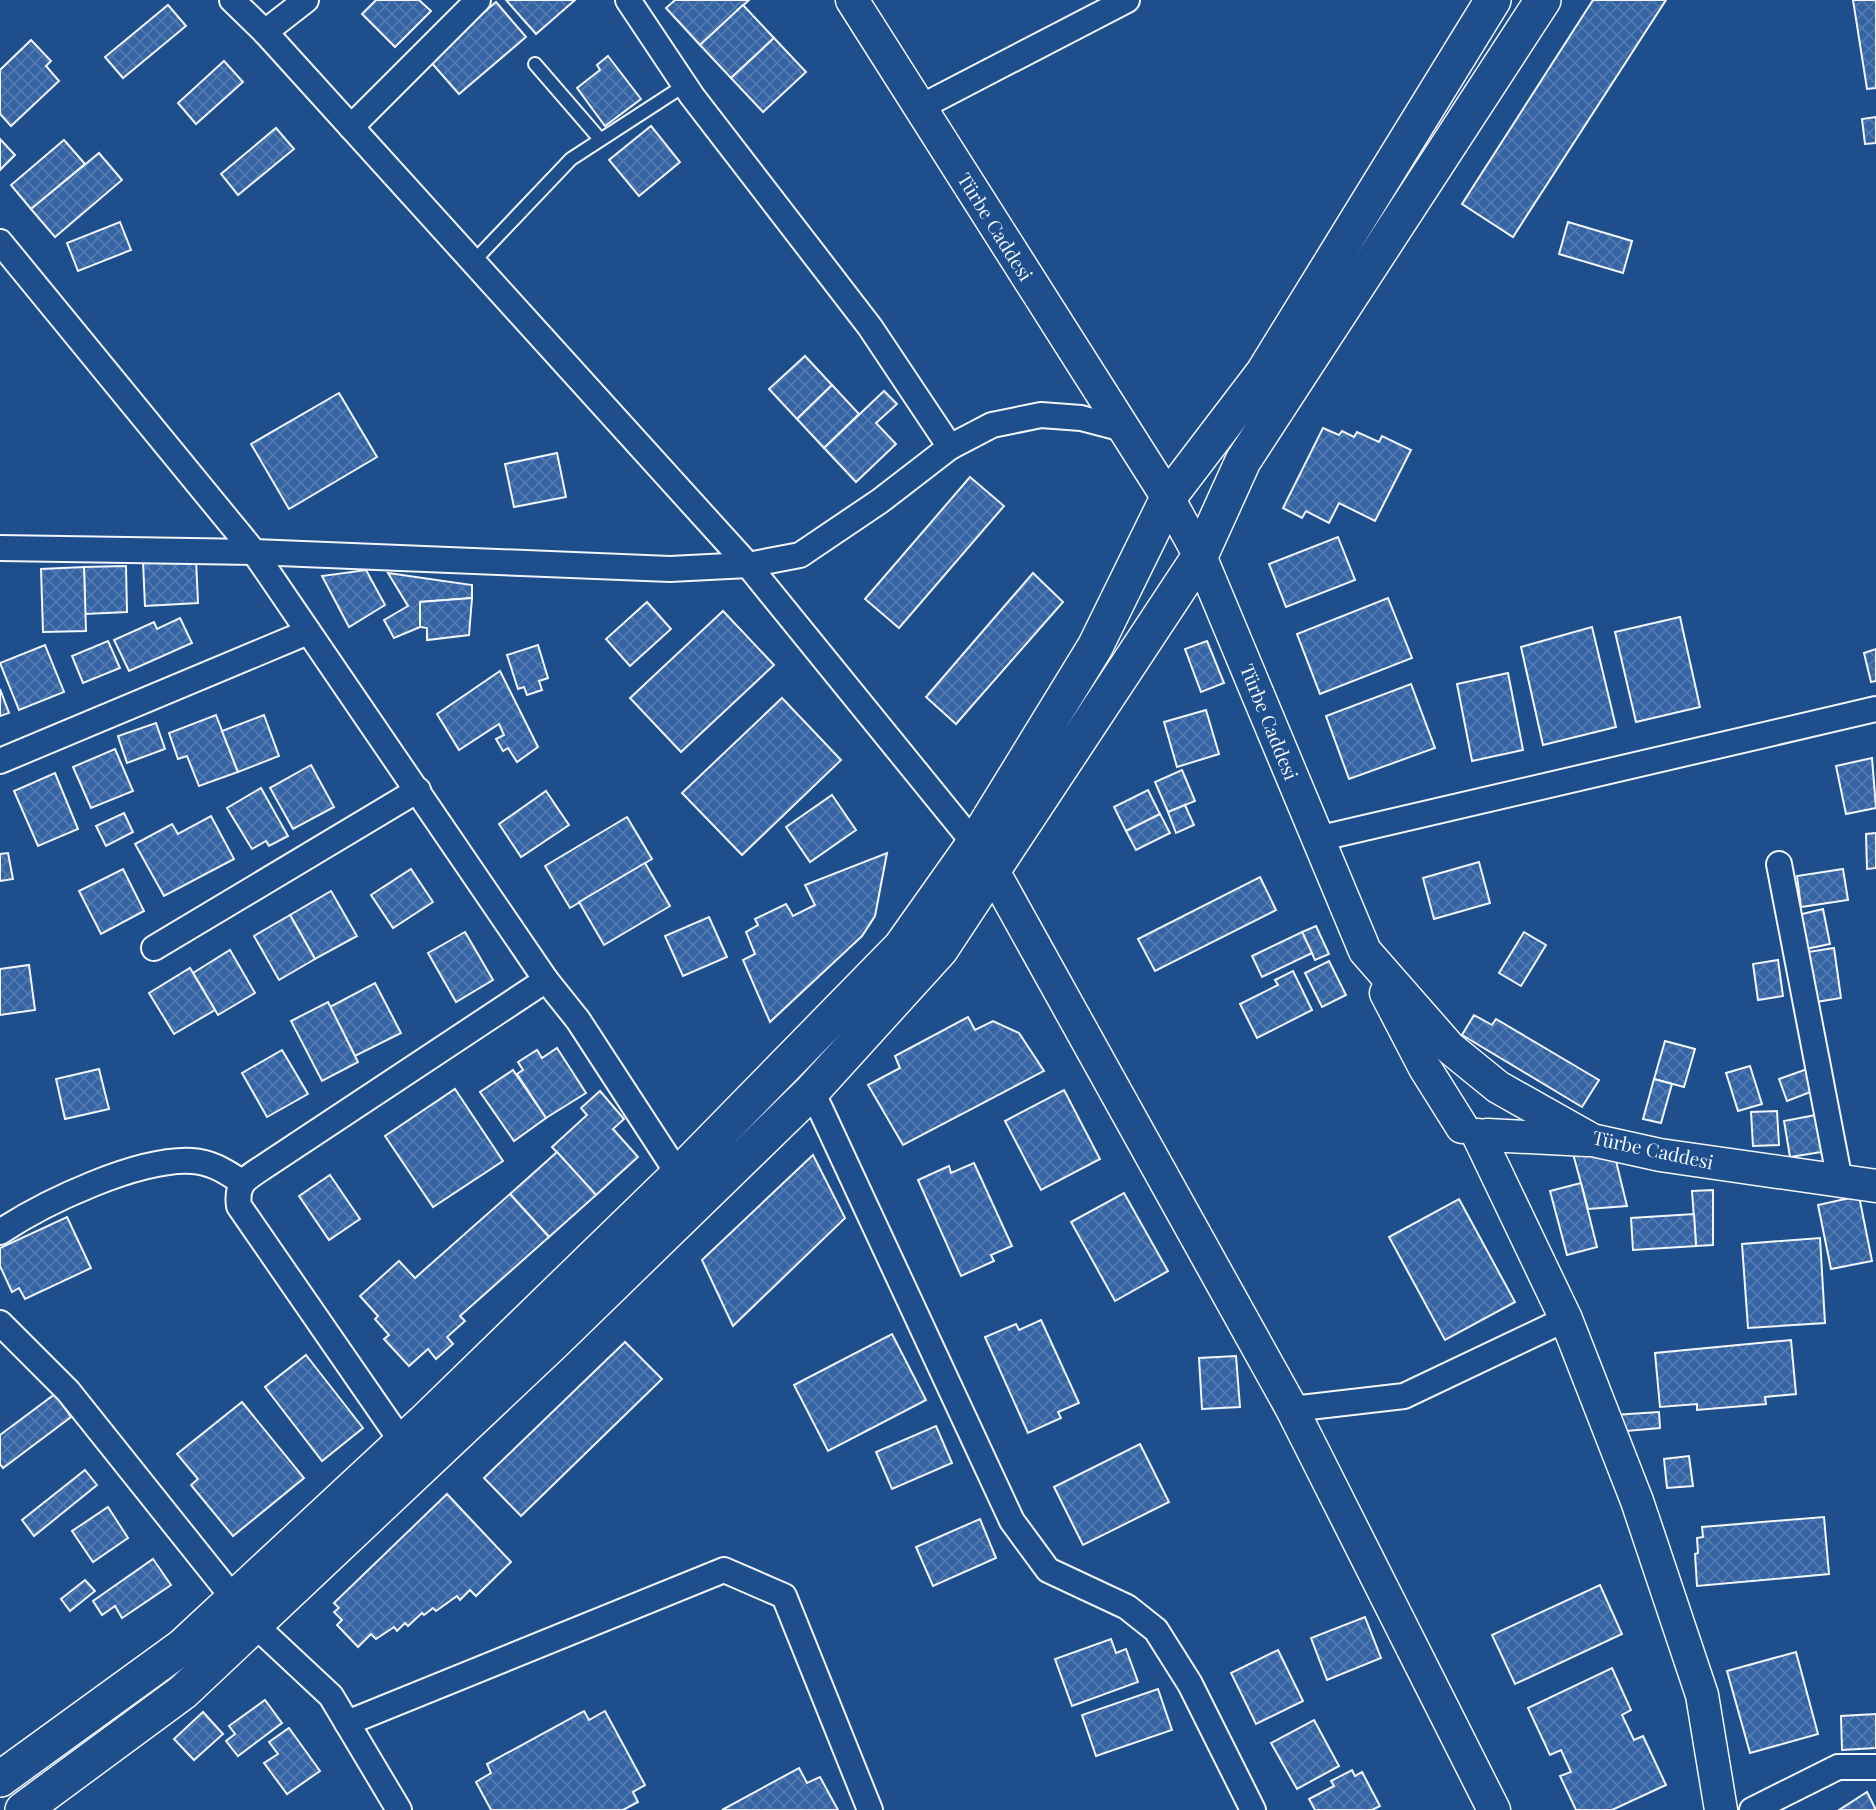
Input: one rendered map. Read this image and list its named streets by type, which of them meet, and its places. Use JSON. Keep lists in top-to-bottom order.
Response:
{
  "streets": {
    "street": ["Türbe Caddesi"]
  }
}
